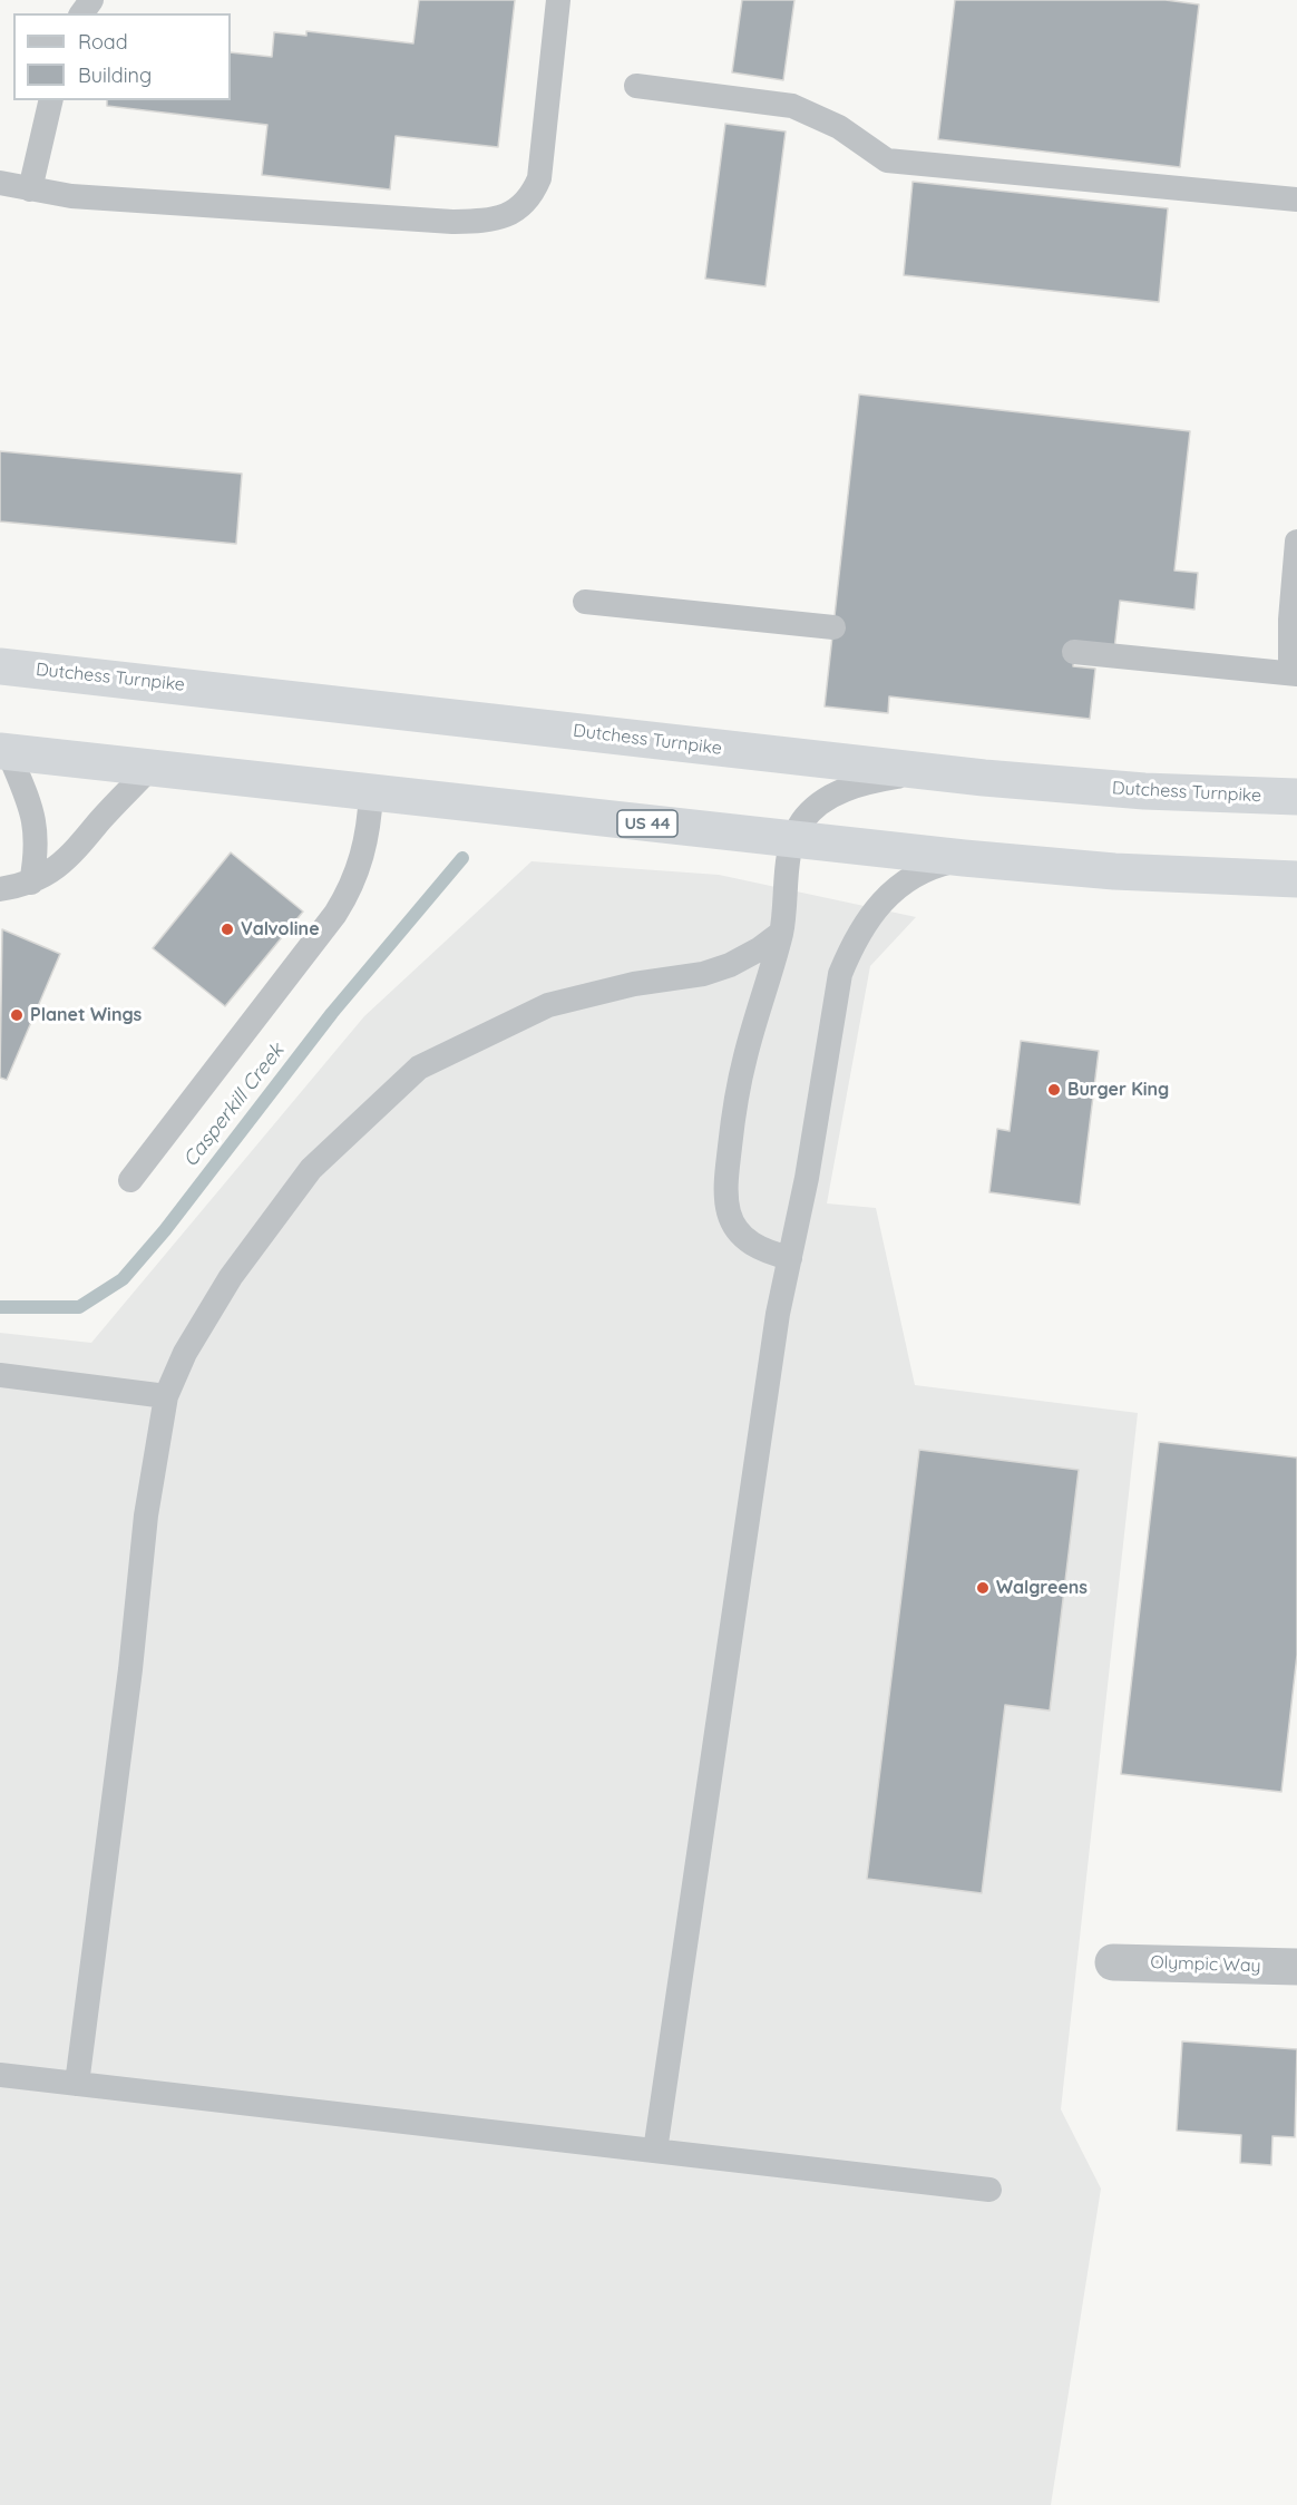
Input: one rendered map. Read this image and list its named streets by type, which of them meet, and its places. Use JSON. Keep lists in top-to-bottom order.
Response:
{
  "streets": {
    "highway": ["Dutchess Turnpike", "US 44"],
    "street": ["Olympic Way"]
  },
  "water": ["Casperkill Creek"],
  "places": [
    "Valvoline",
    "Planet Wings",
    "Burger King",
    "Walgreens"
  ],
  "legend": ["Road", "Building"]
}
